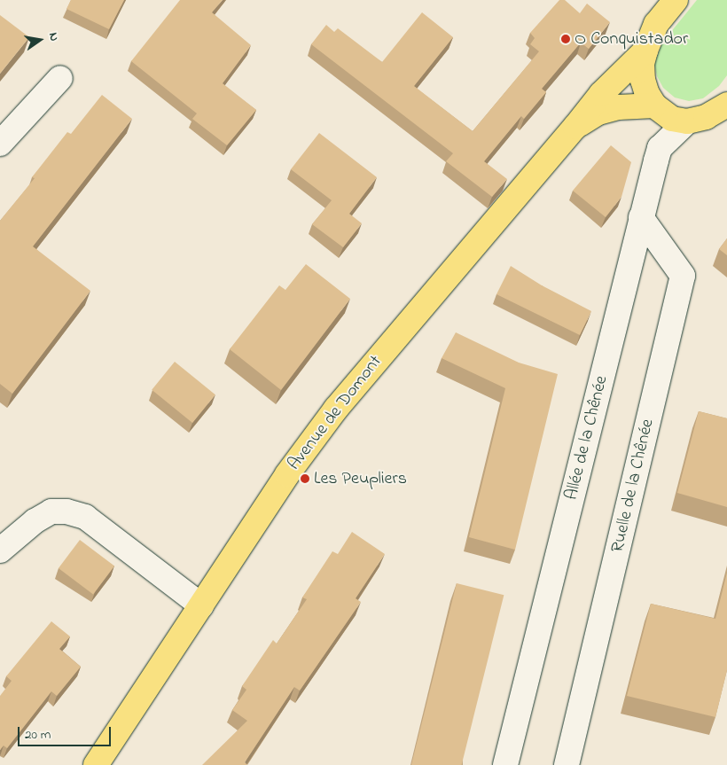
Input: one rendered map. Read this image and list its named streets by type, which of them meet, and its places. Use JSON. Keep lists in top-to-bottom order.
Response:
{
  "streets": {
    "main road": ["Avenue de Domont"],
    "street": ["Allée de la Chênée", "Ruelle de la Chênée"]
  },
  "crossings": [
    ["Allée de la Chênée", "Ruelle de la Chênée"]
  ],
  "places": ["O Conquistador", "Les Peupliers"],
  "scale_bar": "20 m",
  "north": "right"
}
